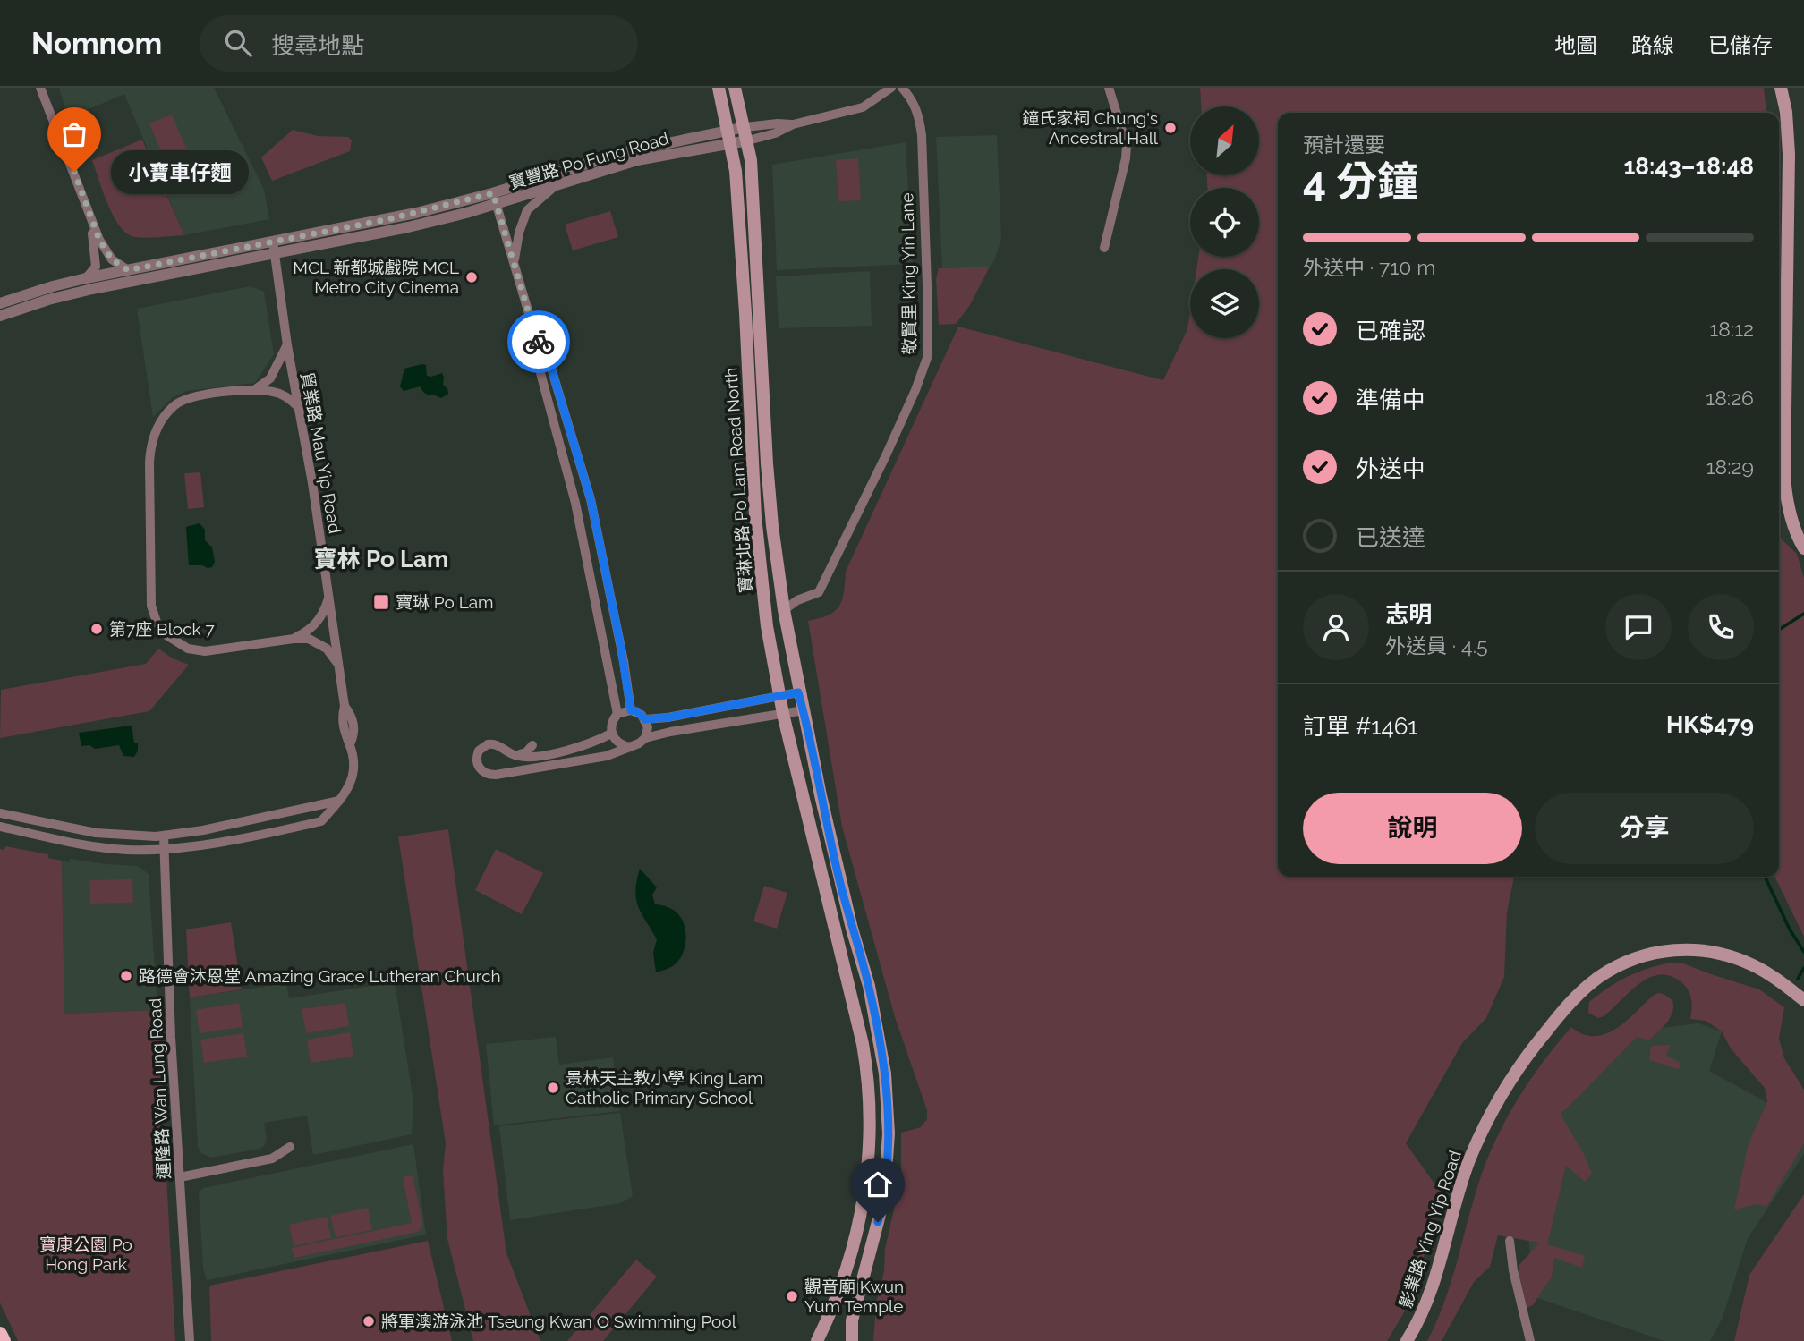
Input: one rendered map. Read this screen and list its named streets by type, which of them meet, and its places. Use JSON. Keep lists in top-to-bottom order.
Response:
{
  "streets": {
    "main road": ["寶琳北路 Po Lam Road North", "影業路 Ying Yip Road"],
    "street": [
      "寶豐路 Po Fung Road",
      "敬賢里 King Yin Lane",
      "貿業路 Mau Yip Road",
      "運隆路 Wan Lung Road"
    ]
  },
  "crossings": [
    ["寶豐路 Po Fung Road", "貿業路 Mau Yip Road"],
    ["寶豐路 Po Fung Road", "寶琳北路 Po Lam Road North"],
    ["敬賢里 King Yin Lane", "寶琳北路 Po Lam Road North"]
  ],
  "districts": ["寶林 Po Lam"],
  "parks": ["寶康公園 Po Hong Park"],
  "places": {
    "other": [
      "鐘氏家祠 Chung's Ancestral Hall",
      "小寶車仔麵",
      "MCL 新都城戲院 MCL Metro City Cinema",
      "第7座 Block 7",
      "路德會沐恩堂 Amazing Grace Lutheran Church",
      "景林天主教小學 King Lam Catholic Primary School",
      "觀音廟 Kwun Yum Temple",
      "將軍澳游泳池 Tseung Kwan O Swimming Pool"
    ],
    "transit": ["寶琳 Po Lam"]
  },
  "north": "top right",
  "page": {
    "header": "Nomnom",
    "search": "搜尋地點",
    "nav": ["地圖", "路線", "已儲存"],
    "heading": ["4 分鐘", "預計還要", "18:43–18:48"],
    "panel": [
      "志明",
      "外送員 · 4.5",
      "訂單 #1461",
      "HK$479"
    ],
    "bubble": "小寶車仔麵",
    "bar": "外送中 · 710 m",
    "list": [
      ["已確認", "18:12"],
      ["準備中", "18:26"],
      ["外送中", "18:29"],
      "已送達"
    ],
    "buttons": ["說明", "分享"]
  }
}
